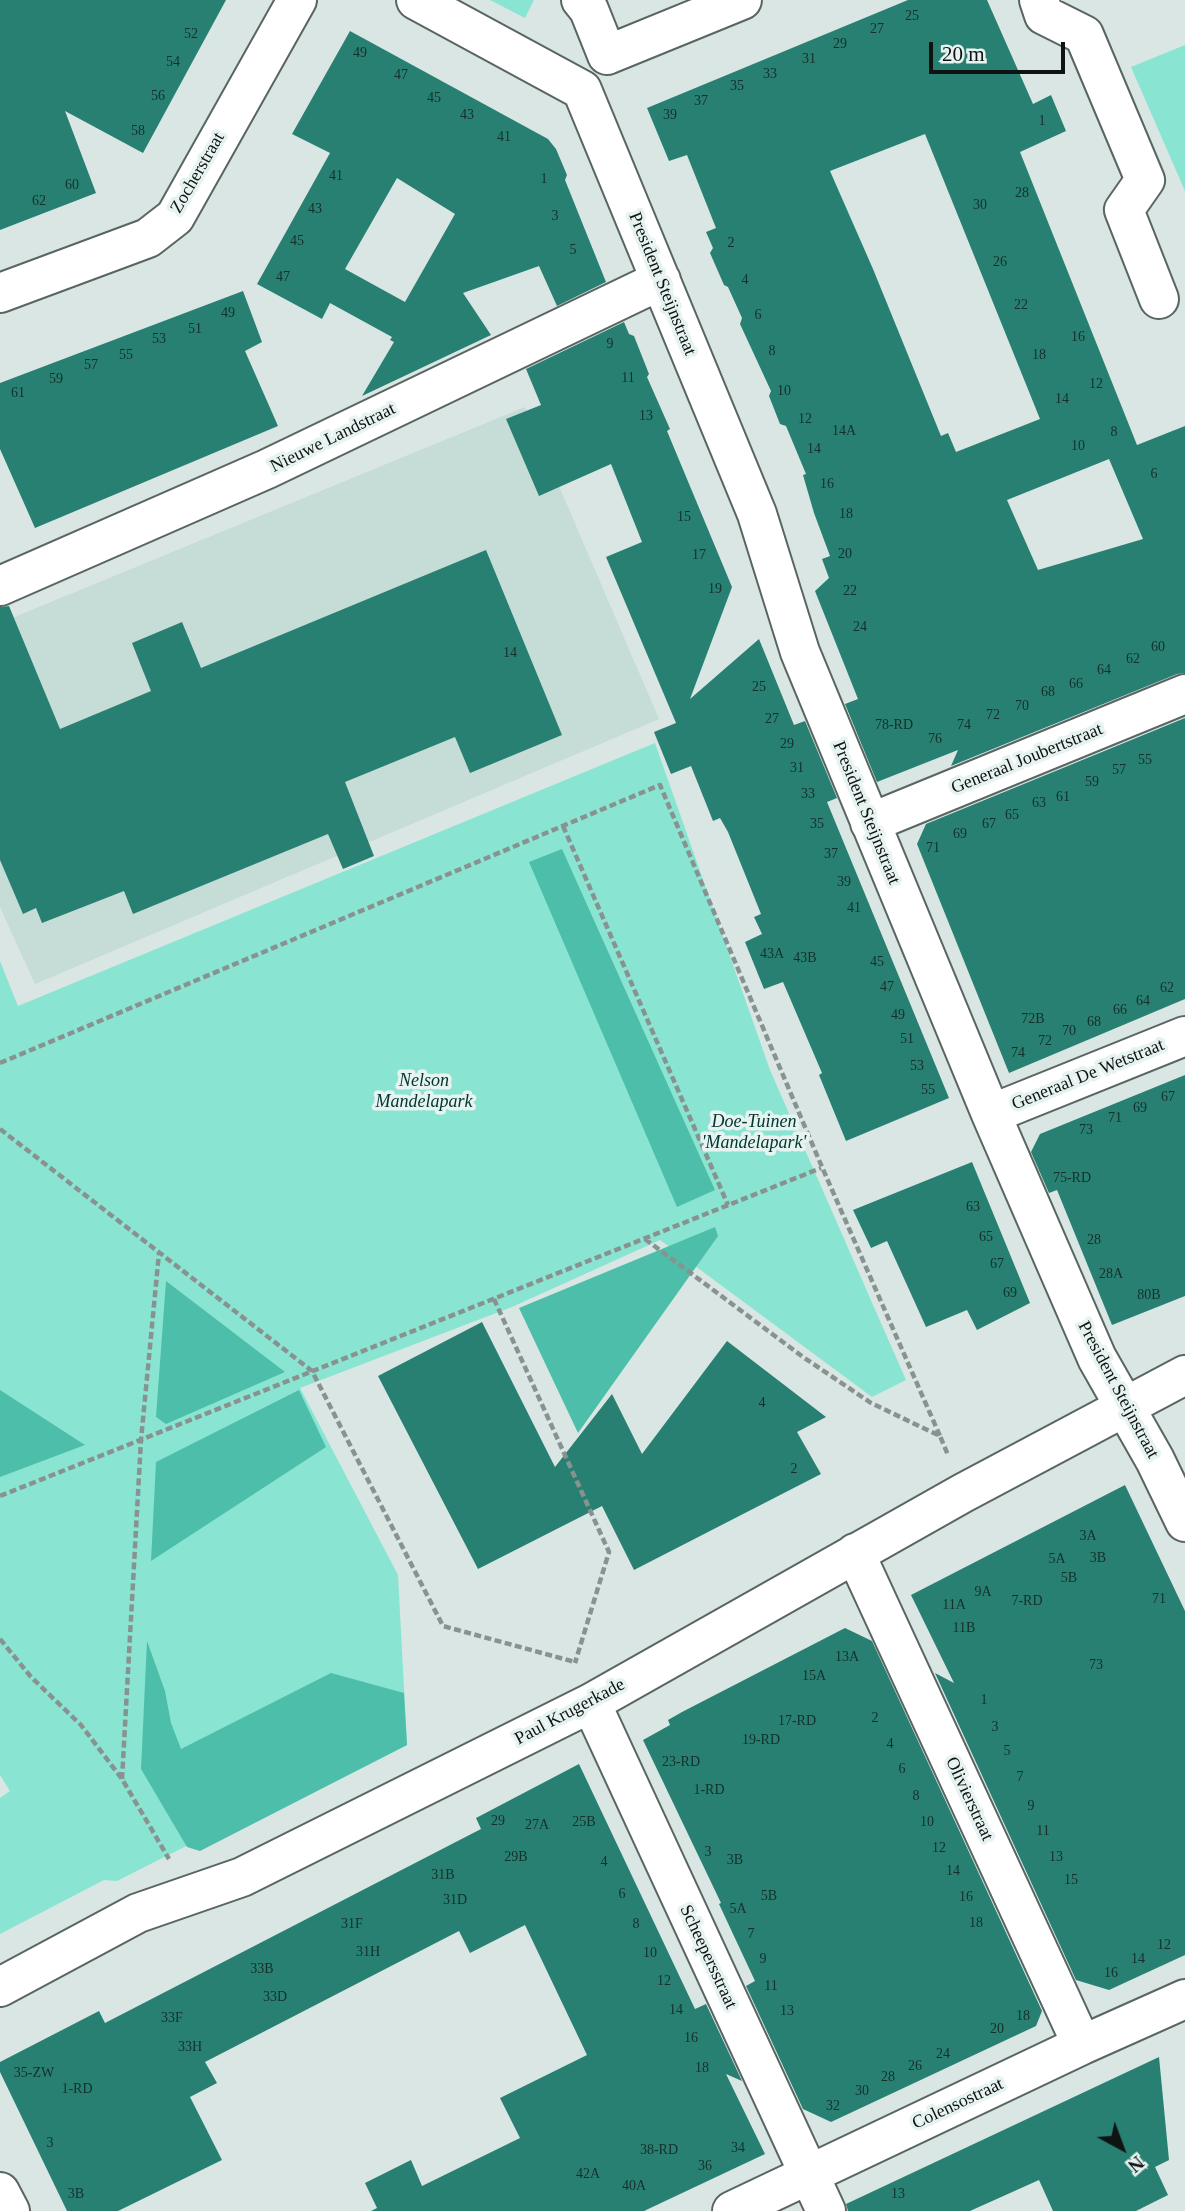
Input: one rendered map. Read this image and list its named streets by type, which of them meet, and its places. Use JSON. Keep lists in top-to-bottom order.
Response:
{
  "streets": {
    "street": [
      "Zocherstraat",
      "President Steijnstraat",
      "Nieuwe Landstraat",
      "Generaal Joubertstraat",
      "Generaal De Wetstraat",
      "Paul Krugerkade",
      "Olivierstraat",
      "Scheepersstraat",
      "Colensostraat"
    ]
  },
  "crossings": [
    ["President Steijnstraat", "Nieuwe Landstraat"],
    ["President Steijnstraat", "Generaal Joubertstraat"],
    ["President Steijnstraat", "Generaal De Wetstraat"],
    ["President Steijnstraat", "Paul Krugerkade"],
    ["Paul Krugerkade", "Olivierstraat"],
    ["Paul Krugerkade", "Scheepersstraat"],
    ["Olivierstraat", "Colensostraat"],
    ["Scheepersstraat", "Colensostraat"]
  ],
  "parks": ["Nelson Mandelapark", "Doe-Tuinen 'Mandelapark'"],
  "house_numbers": [
    "25",
    "27",
    "52",
    "29",
    "49",
    "31",
    "54",
    "33",
    "47",
    "35",
    "56",
    "45",
    "37",
    "43",
    "39",
    "1",
    "58",
    "41",
    "41",
    "1",
    "60",
    "28",
    "62",
    "30",
    "43",
    "3",
    "45",
    "2",
    "5",
    "26",
    "47",
    "4",
    "22",
    "49",
    "6",
    "51",
    "16",
    "53",
    "9",
    "8",
    "55",
    "18",
    "57",
    "11",
    "59",
    "12",
    "10",
    "61",
    "14",
    "13",
    "12",
    "14A",
    "8",
    "10",
    "14",
    "6",
    "16",
    "18",
    "15",
    "20",
    "17",
    "19",
    "22",
    "24",
    "60",
    "14",
    "62",
    "64",
    "66",
    "25",
    "68",
    "70",
    "72",
    "27",
    "78-RD",
    "74",
    "76",
    "29",
    "55",
    "31",
    "57",
    "59",
    "33",
    "61",
    "63",
    "65",
    "35",
    "67",
    "69",
    "71",
    "37",
    "39",
    "41",
    "43A",
    "43B",
    "45",
    "47",
    "62",
    "64",
    "66",
    "49",
    "72B",
    "68",
    "70",
    "51",
    "72",
    "74",
    "53",
    "55",
    "67",
    "69",
    "71",
    "73",
    "75-RD",
    "63",
    "65",
    "28",
    "67",
    "28A",
    "69",
    "80B",
    "4",
    "2",
    "3A",
    "3B",
    "5A",
    "5B",
    "9A",
    "71",
    "7-RD",
    "11A",
    "11B",
    "13A",
    "73",
    "15A",
    "1",
    "2",
    "17-RD",
    "3",
    "19-RD",
    "4",
    "5",
    "23-RD",
    "6",
    "7",
    "1-RD",
    "8",
    "9",
    "29",
    "25B",
    "10",
    "27A",
    "11",
    "12",
    "3",
    "29B",
    "13",
    "3B",
    "4",
    "14",
    "31B",
    "15",
    "6",
    "5B",
    "16",
    "31D",
    "5A",
    "18",
    "31F",
    "8",
    "7",
    "12",
    "31H",
    "10",
    "9",
    "14",
    "33B",
    "16",
    "12",
    "11",
    "33D",
    "14",
    "13",
    "18",
    "33F",
    "20",
    "16",
    "33H",
    "24",
    "26",
    "18",
    "35-ZW",
    "28",
    "1-RD",
    "30",
    "32",
    "3",
    "34",
    "38-RD",
    "36",
    "42A",
    "40A",
    "3B",
    "13"
  ],
  "scale_bar": "20 m",
  "north": "bottom right"
}
